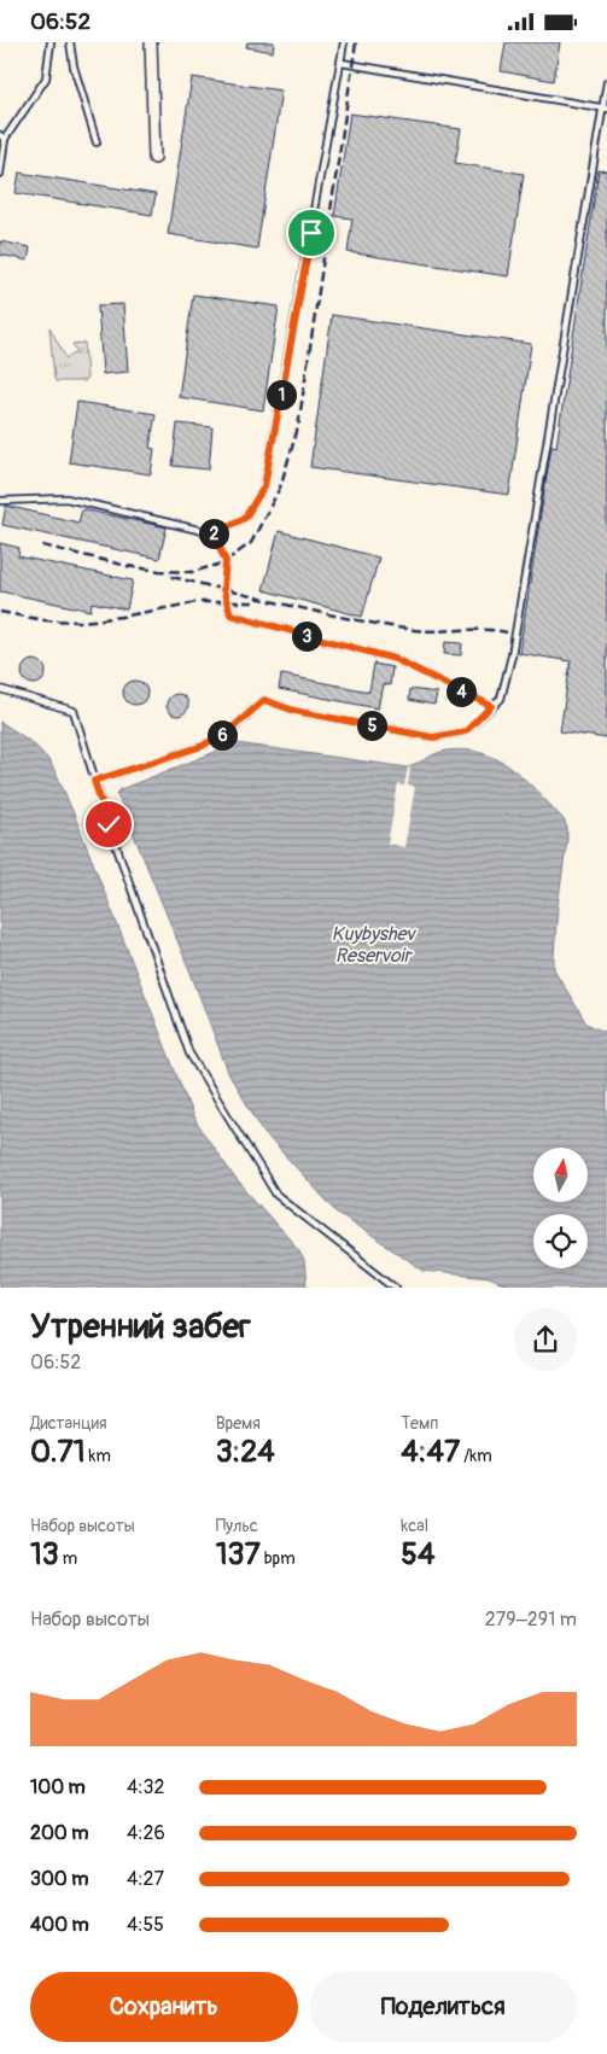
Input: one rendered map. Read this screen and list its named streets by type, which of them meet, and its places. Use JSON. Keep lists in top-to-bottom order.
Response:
{
  "water": ["Kuybyshev Reservoir"],
  "north": "top",
  "page": {
    "status": "06:52",
    "pins": [
      "1",
      "2",
      "3",
      "4",
      "5",
      "6"
    ],
    "heading": ["Утренний забег", "06:52"],
    "stats": [
      ["Дистанция", "0.71 km"],
      ["Время", "3:24"],
      ["Темп", "4:47 /km"],
      ["Набор высоты", "13 m"],
      ["Пульс", "137 bpm"],
      ["kcal", "54"]
    ],
    "chart": ["Набор высоты", "279–291 m"],
    "list": [
      {
        "name": "100 m",
        "note": "4:32"
      },
      {
        "name": "200 m",
        "note": "4:26"
      },
      {
        "name": "300 m",
        "note": "4:27"
      },
      {
        "name": "400 m",
        "note": "4:55"
      }
    ],
    "buttons": ["Сохранить", "Поделиться"]
  }
}
